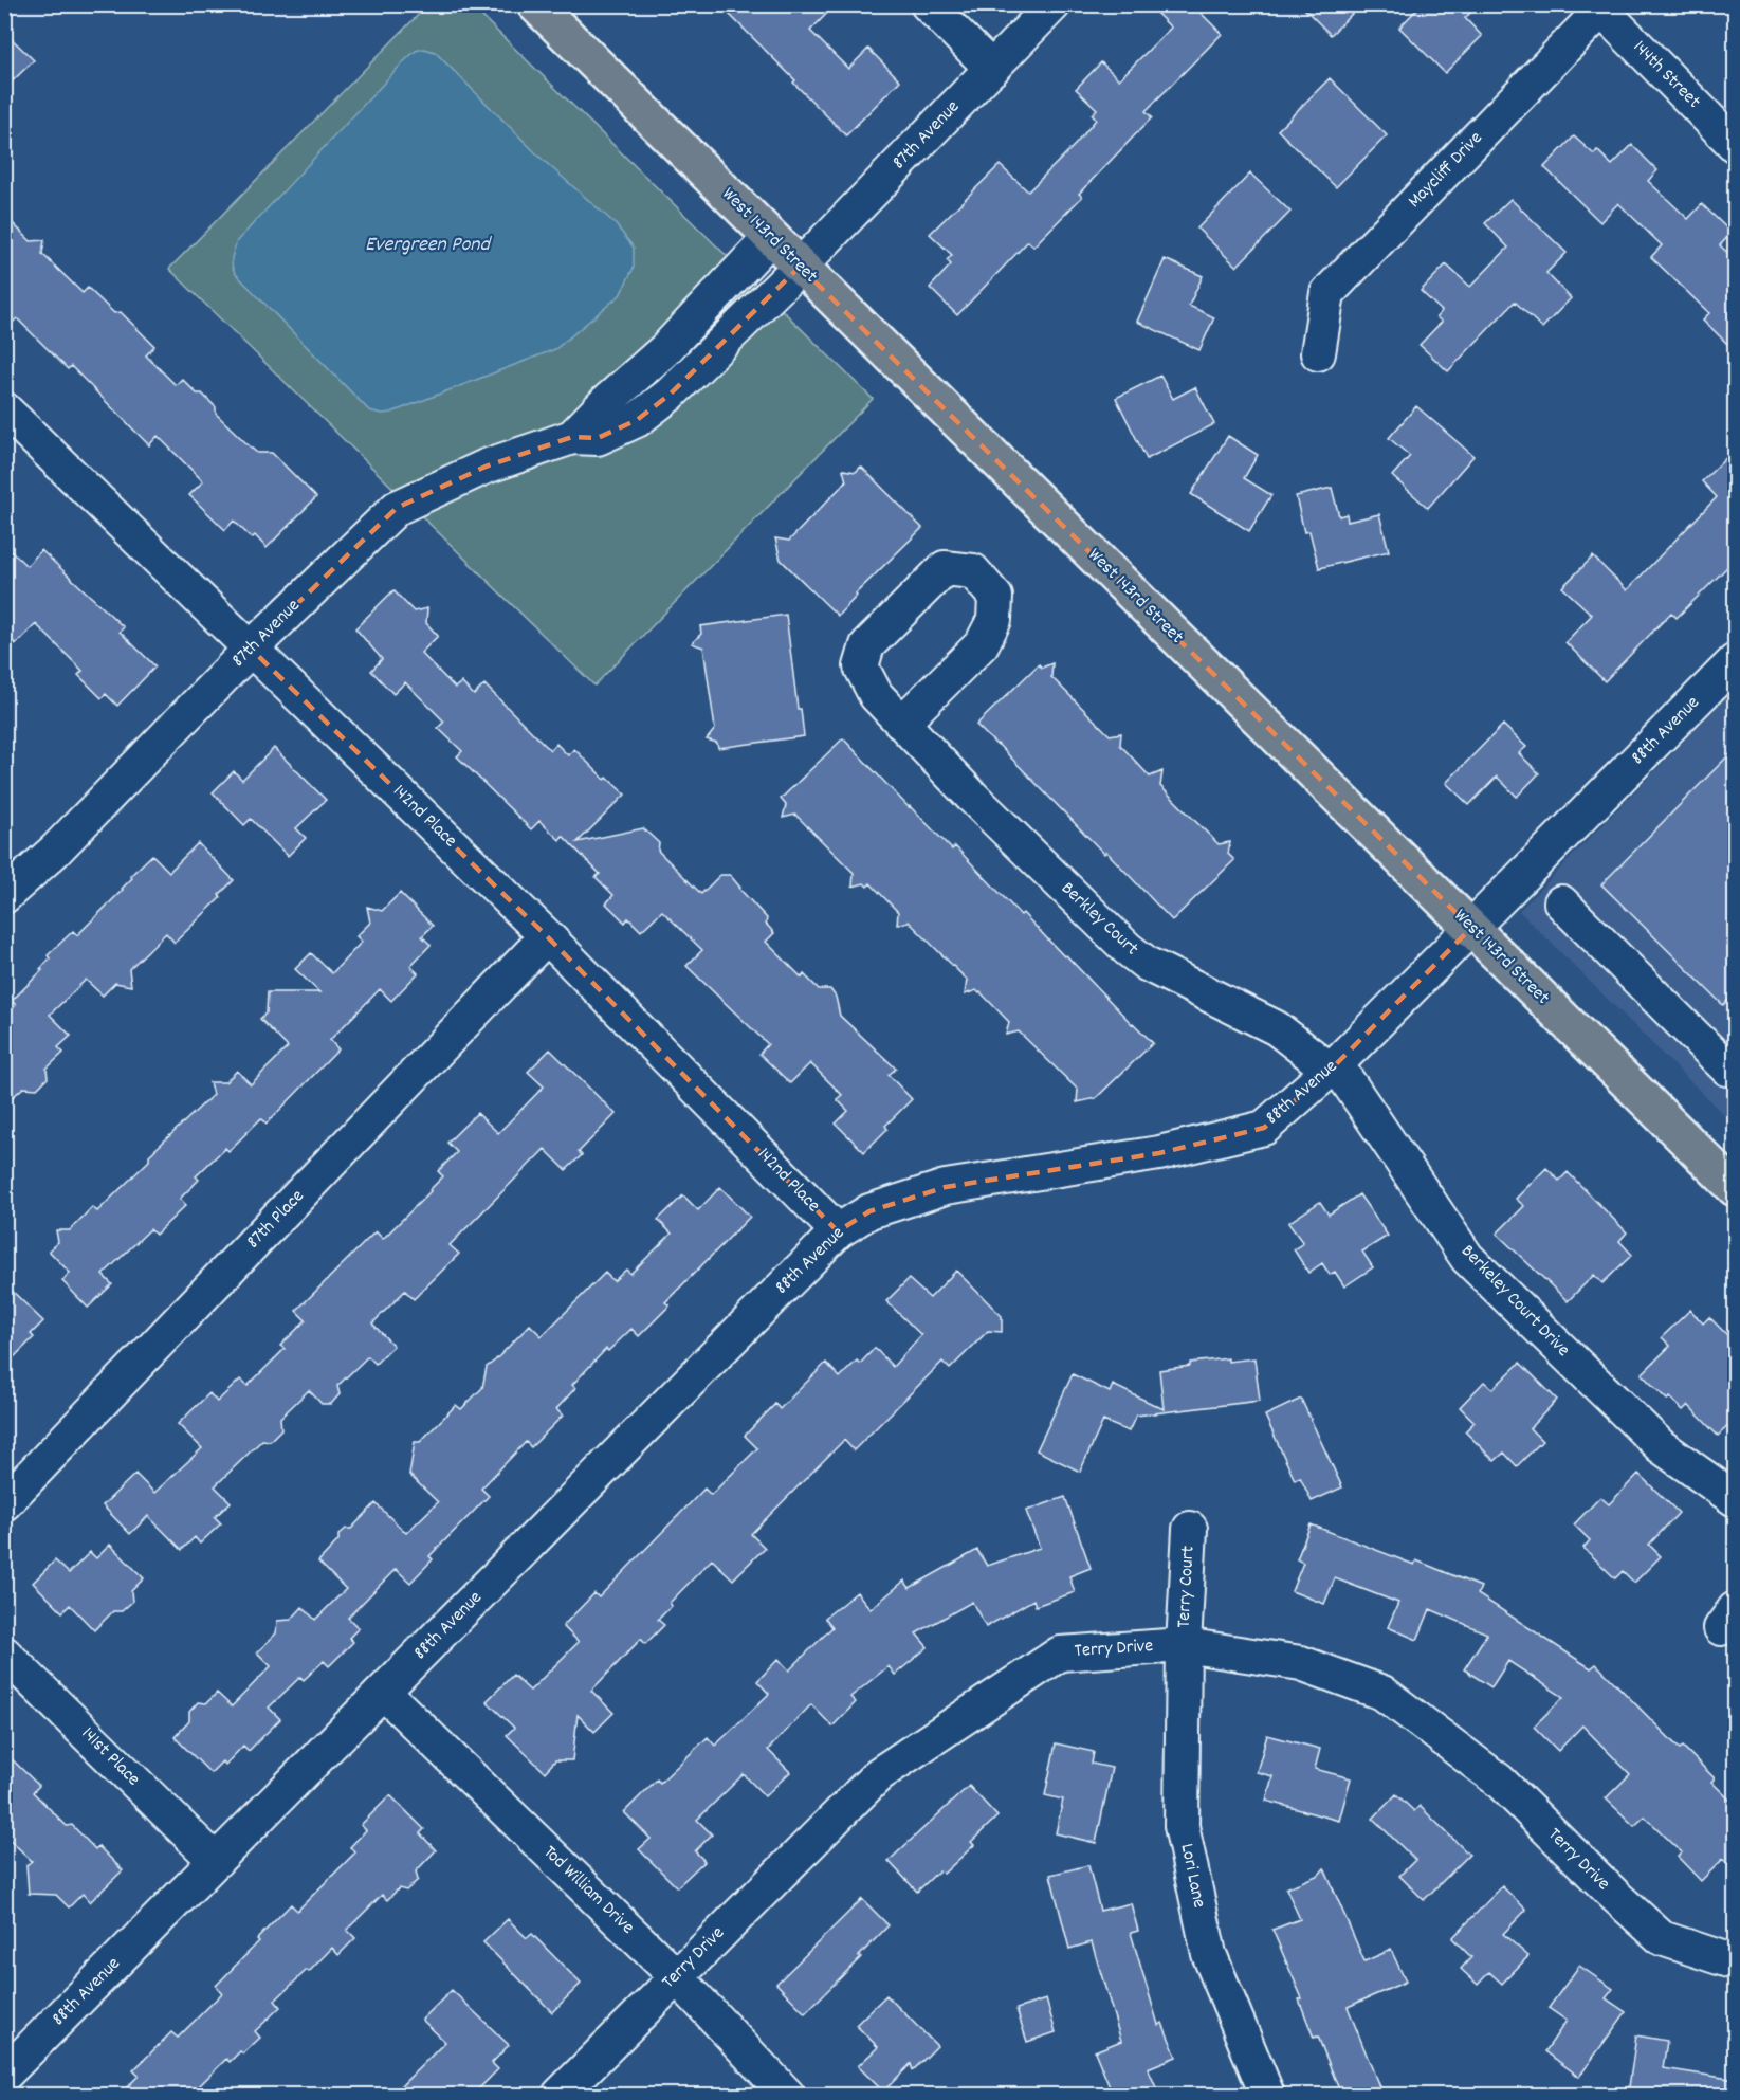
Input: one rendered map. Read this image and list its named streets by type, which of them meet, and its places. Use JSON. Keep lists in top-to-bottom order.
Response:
{
  "streets": {
    "main road": ["West 143rd Street"],
    "street": [
      "144th Street",
      "87th Avenue",
      "Maycliff Drive",
      "88th Avenue",
      "142nd Place",
      "Berkley Court",
      "87th Place",
      "Berkeley Court Drive",
      "Terry Court",
      "Terry Drive",
      "141st Place",
      "Lori Lane",
      "Tod William Drive"
    ]
  },
  "crossings": [
    ["144th Street", "Maycliff Drive"],
    ["87th Avenue", "West 143rd Street"],
    ["87th Avenue", "142nd Place"],
    ["West 143rd Street", "88th Avenue"],
    ["88th Avenue", "142nd Place"],
    ["88th Avenue", "Berkley Court"],
    ["88th Avenue", "Berkeley Court Drive"],
    ["88th Avenue", "141st Place"],
    ["88th Avenue", "Tod William Drive"],
    ["142nd Place", "87th Place"],
    ["Berkley Court", "Berkeley Court Drive"],
    ["Terry Court", "Terry Drive"],
    ["Terry Court", "Lori Lane"],
    ["Terry Drive", "Lori Lane"],
    ["Terry Drive", "Tod William Drive"]
  ],
  "water": ["Evergreen Pond"]
}
